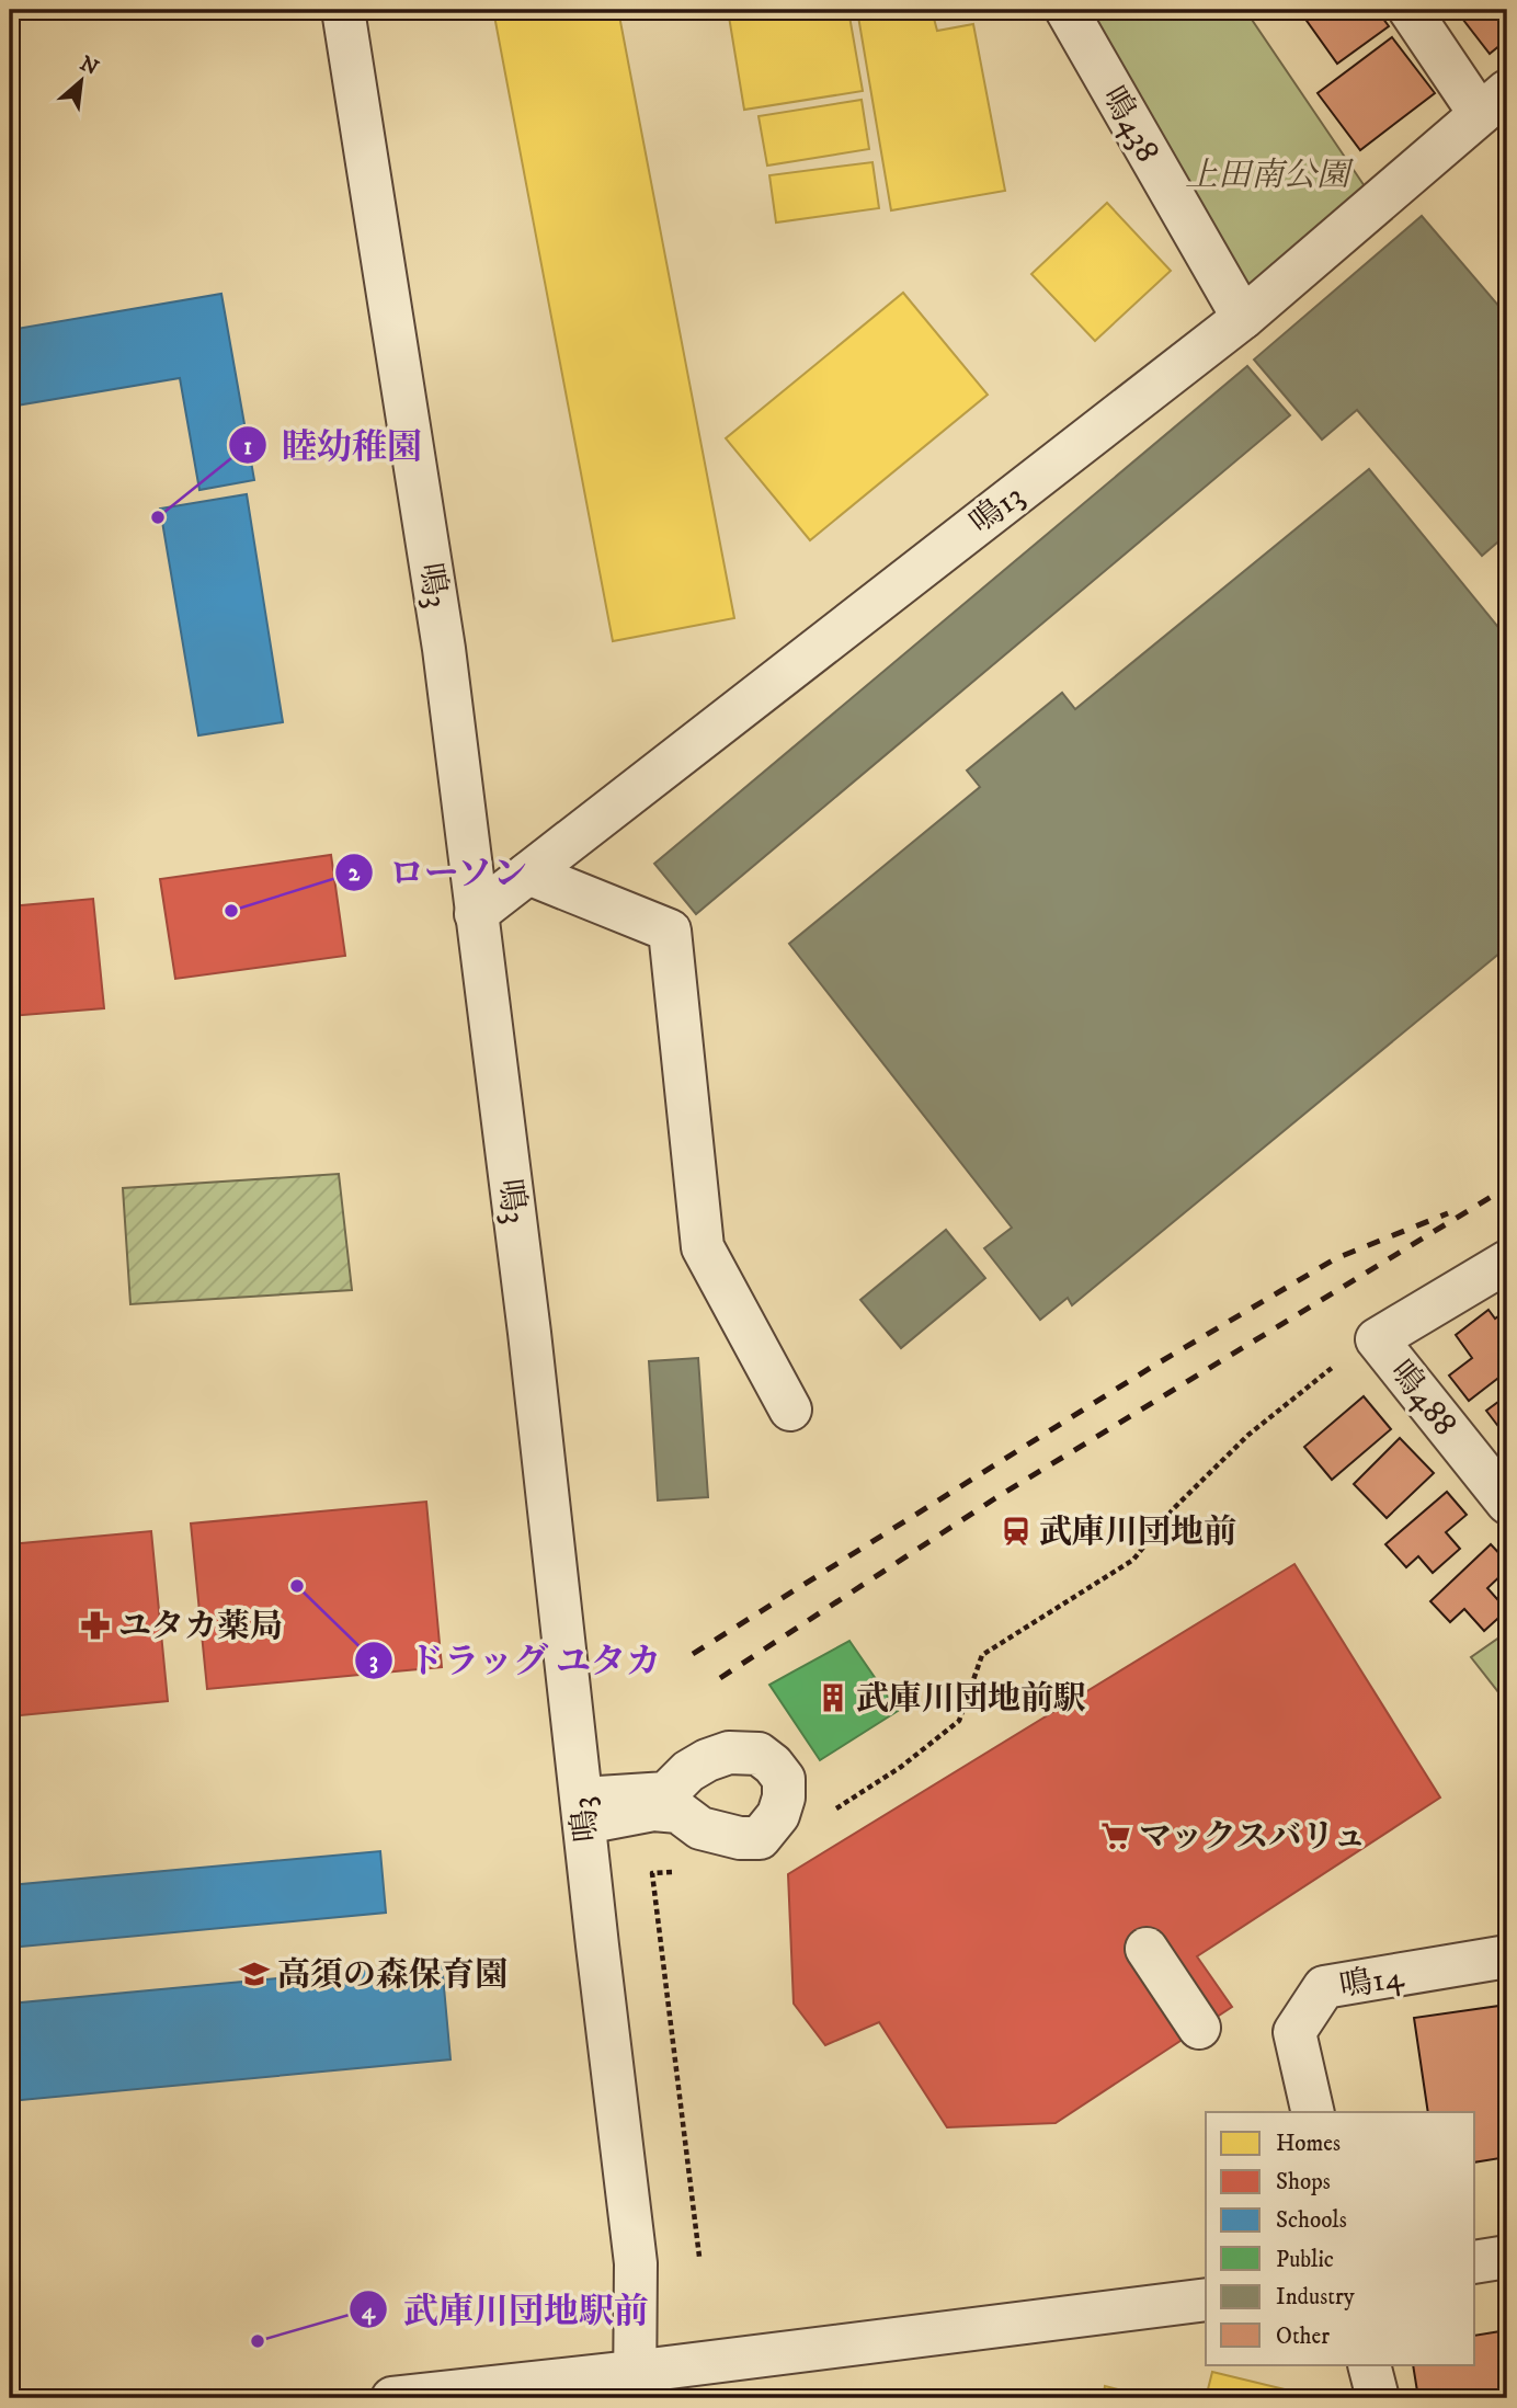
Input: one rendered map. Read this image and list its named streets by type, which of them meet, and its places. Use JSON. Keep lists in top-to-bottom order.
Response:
{
  "streets": {
    "street": [
      "鳴438",
      "鳴13",
      "鳴3",
      "鳴488",
      "鳴14"
    ]
  },
  "crossings": [
    ["鳴438", "鳴13"],
    ["鳴13", "鳴3"]
  ],
  "parks": ["上田南公園"],
  "places": {
    "other": [
      "睦幼稚園",
      "ローソン",
      "ドラッグ ユタカ",
      "武庫川団地駅前"
    ],
    "station": ["武庫川団地前"],
    "pharmacy": ["ユタカ薬局"],
    "building": ["武庫川団地前駅"],
    "supermarket": ["マックスバリュ"],
    "school or university": ["高須の森保育園"]
  },
  "legend": [
    "Homes",
    "Shops",
    "Schools",
    "Public",
    "Industry",
    "Other"
  ],
  "north": "top right"
}
